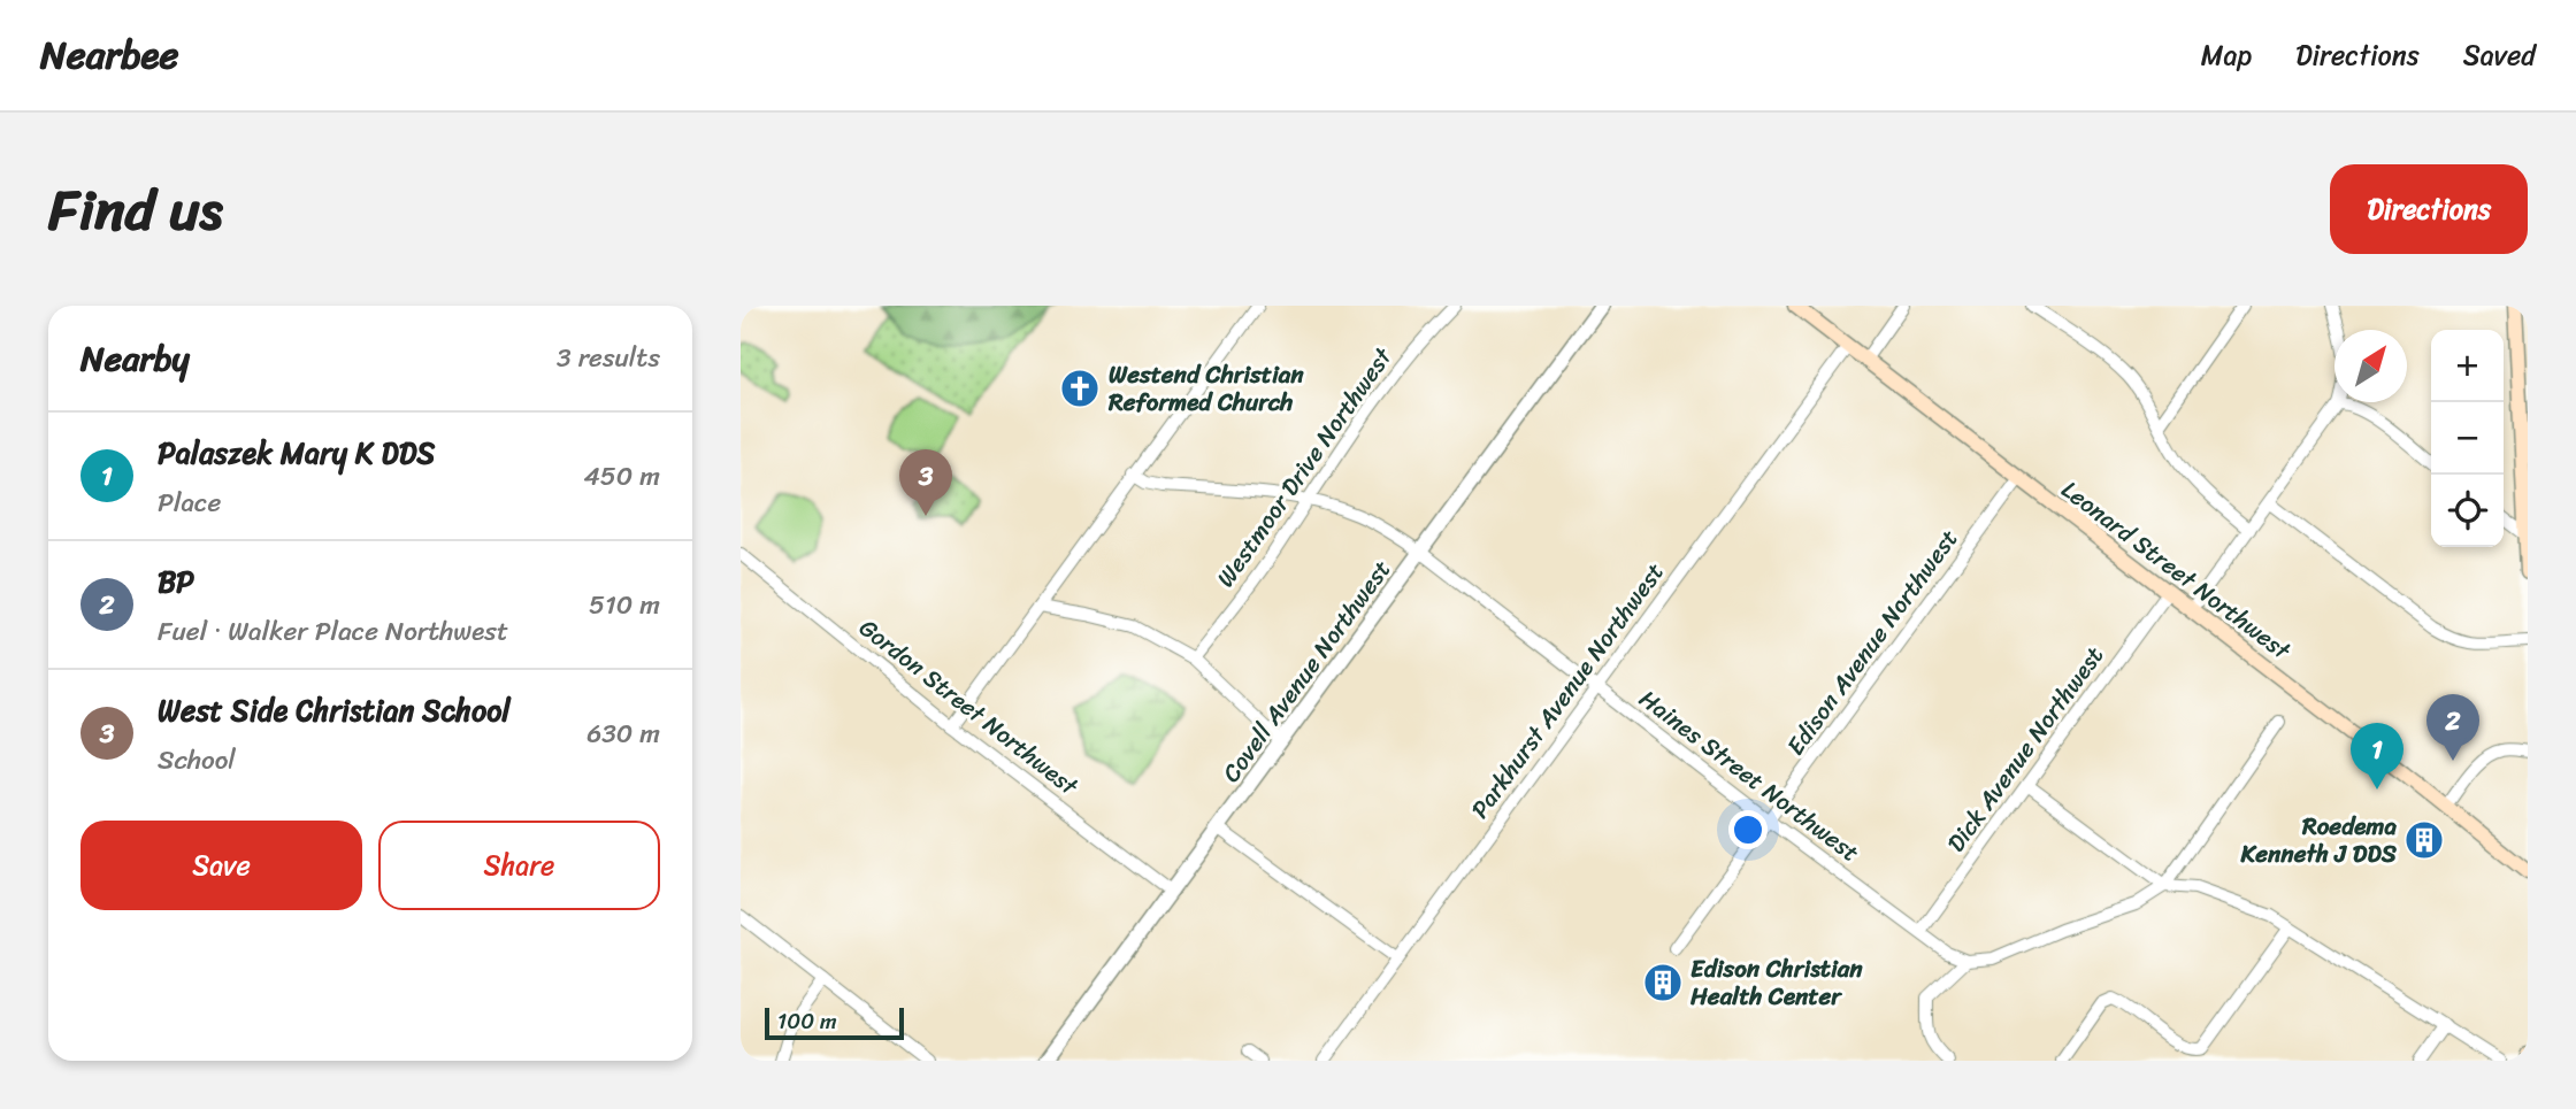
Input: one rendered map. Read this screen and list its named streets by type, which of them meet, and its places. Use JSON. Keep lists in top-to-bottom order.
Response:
{
  "streets": {
    "main road": ["Leonard Street Northwest"],
    "street": [
      "Westmoor Drive Northwest",
      "Edison Avenue Northwest",
      "Covell Avenue Northwest",
      "Parkhurst Avenue Northwest",
      "Gordon Street Northwest",
      "Dick Avenue Northwest",
      "Haines Street Northwest"
    ]
  },
  "crossings": [
    ["Westmoor Drive Northwest", "Haines Street Northwest"],
    ["Leonard Street Northwest", "Edison Avenue Northwest"],
    ["Leonard Street Northwest", "Parkhurst Avenue Northwest"],
    ["Leonard Street Northwest", "Dick Avenue Northwest"],
    ["Edison Avenue Northwest", "Haines Street Northwest"],
    ["Covell Avenue Northwest", "Gordon Street Northwest"],
    ["Covell Avenue Northwest", "Haines Street Northwest"],
    ["Parkhurst Avenue Northwest", "Haines Street Northwest"],
    ["Dick Avenue Northwest", "Haines Street Northwest"]
  ],
  "places": {
    "church": ["Westend Christian Reformed Church"],
    "building": ["Roedema Kenneth J DDS", "Edison Christian Health Center"]
  },
  "scale_bar": "100 m",
  "north": "top right",
  "page": {
    "header": "Nearbee",
    "nav": ["Map", "Directions", "Saved"],
    "title": "Find us",
    "buttons": [
      "Directions",
      ["Save", "Share"]
    ],
    "heading": ["Nearby", "3 results"],
    "map_buttons": ["+", "−"],
    "list": [
      {
        "mark": "1",
        "name": "Palaszek Mary K DDS",
        "note": "Place",
        "value": "450 m"
      },
      {
        "mark": "2",
        "name": "BP",
        "note": "Fuel · Walker Place Northwest",
        "value": "510 m"
      },
      {
        "mark": "3",
        "name": "West Side Christian School",
        "note": "School",
        "value": "630 m"
      }
    ],
    "pins": ["3", "2", "1"],
    "scale": "100 m"
  }
}
